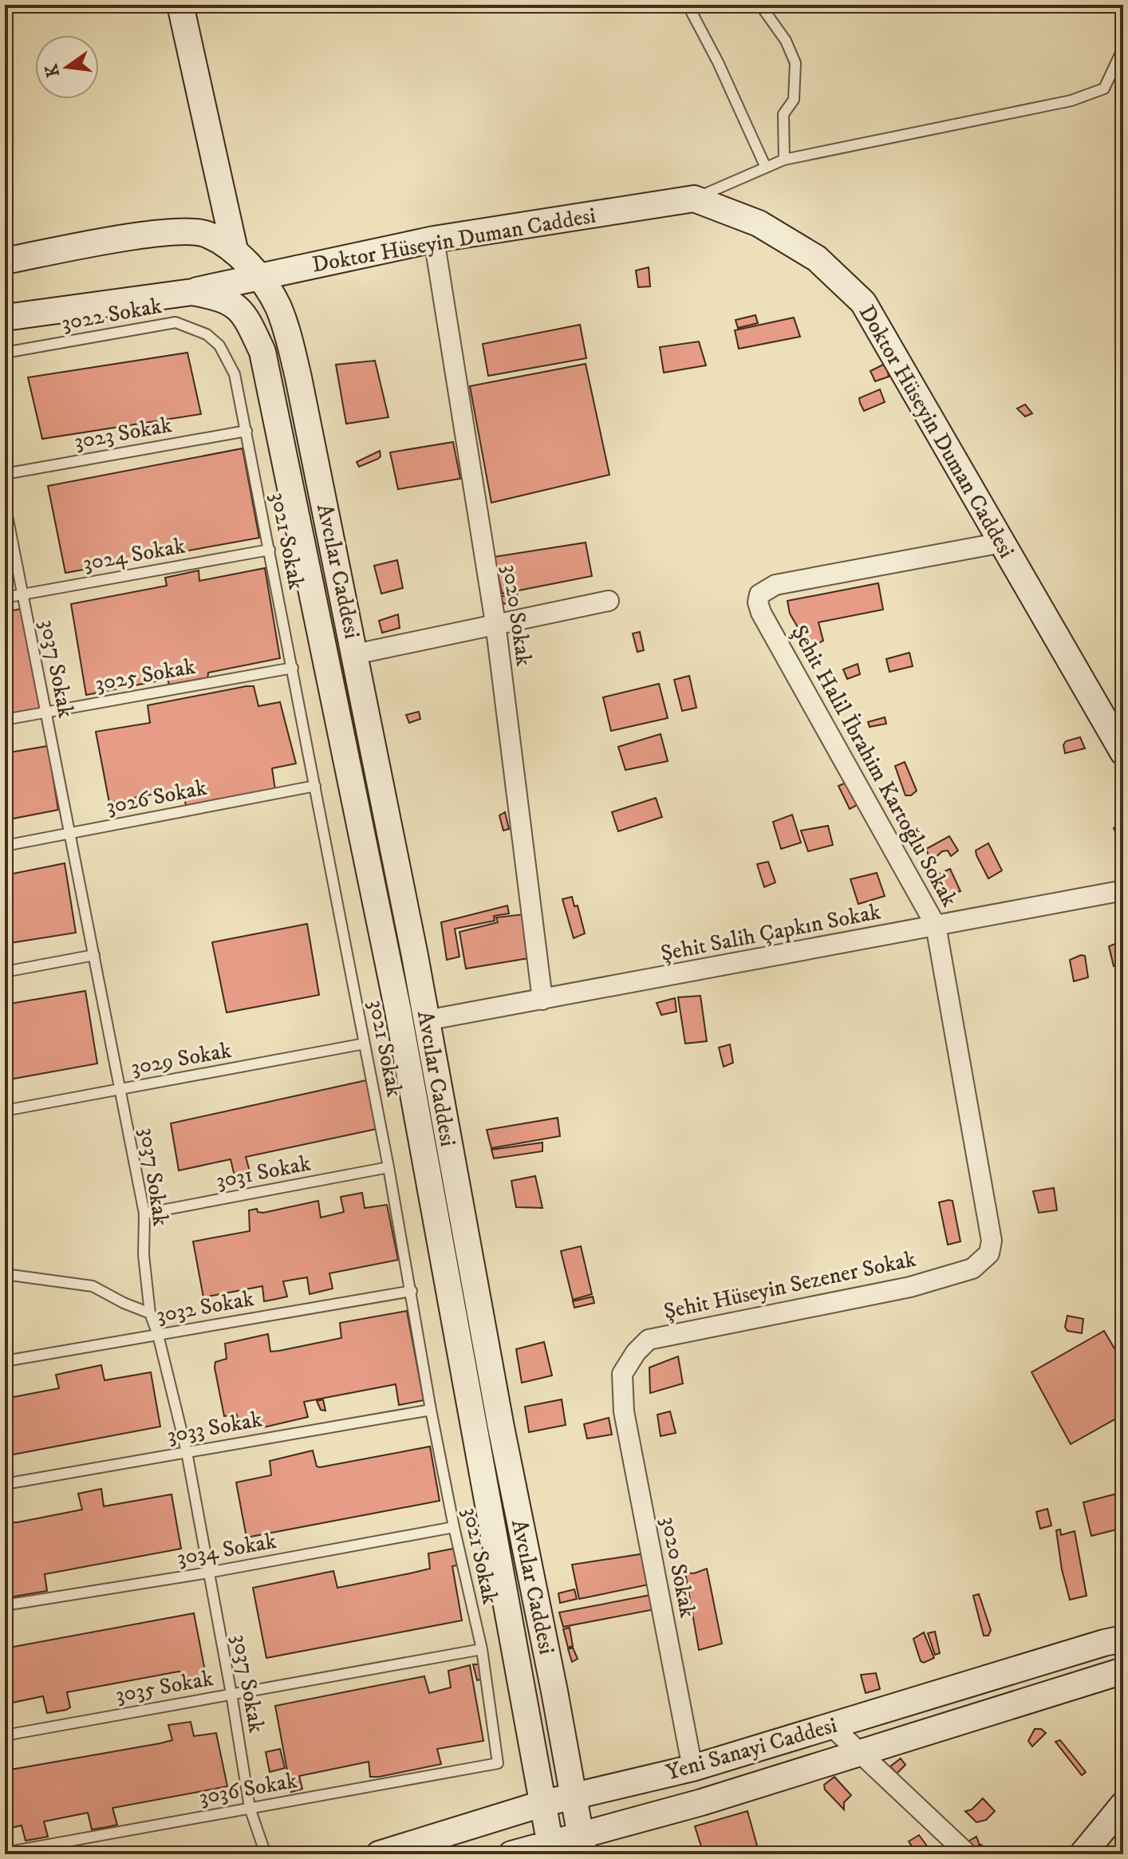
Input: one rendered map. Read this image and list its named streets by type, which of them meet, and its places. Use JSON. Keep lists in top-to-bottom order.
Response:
{
  "streets": {
    "main road": ["Doktor Hüseyin Duman Caddesi", "Avcılar Caddesi", "Yeni Sanayi Caddesi"],
    "street": [
      "3020 Sokak",
      "Şehit Halil İbrahim Kartoğlu Sokak",
      "Şehit Salih Çapkın Sokak",
      "Şehit Hüseyin Sezener Sokak"
    ],
    "lane": [
      "3022 Sokak",
      "3023 Sokak",
      "3021 Sokak",
      "3024 Sokak",
      "3037 Sokak",
      "3025 Sokak",
      "3026 Sokak",
      "3029 Sokak",
      "3031 Sokak",
      "3032 Sokak",
      "3033 Sokak",
      "3034 Sokak",
      "3035 Sokak",
      "3036 Sokak"
    ]
  },
  "crossings": [
    ["Doktor Hüseyin Duman Caddesi", "Avcılar Caddesi"],
    ["Doktor Hüseyin Duman Caddesi", "3020 Sokak"],
    ["Doktor Hüseyin Duman Caddesi", "Şehit Halil İbrahim Kartoğlu Sokak"],
    ["3022 Sokak", "3021 Sokak"],
    ["3023 Sokak", "3021 Sokak"],
    ["3021 Sokak", "3024 Sokak"],
    ["3021 Sokak", "3025 Sokak"],
    ["3021 Sokak", "3026 Sokak"],
    ["3021 Sokak", "3029 Sokak"],
    ["3021 Sokak", "3031 Sokak"],
    ["3021 Sokak", "3032 Sokak"],
    ["3021 Sokak", "3033 Sokak"],
    ["3021 Sokak", "3034 Sokak"],
    ["3021 Sokak", "3035 Sokak"],
    ["3021 Sokak", "3036 Sokak"],
    ["3024 Sokak", "3037 Sokak"],
    ["Avcılar Caddesi", "Şehit Salih Çapkın Sokak"],
    ["Avcılar Caddesi", "Yeni Sanayi Caddesi"],
    ["3020 Sokak", "Şehit Salih Çapkın Sokak"],
    ["3020 Sokak", "Şehit Hüseyin Sezener Sokak"],
    ["3020 Sokak", "Yeni Sanayi Caddesi"],
    ["3037 Sokak", "3025 Sokak"],
    ["3037 Sokak", "3026 Sokak"],
    ["3037 Sokak", "3029 Sokak"],
    ["3037 Sokak", "3031 Sokak"],
    ["3037 Sokak", "3032 Sokak"],
    ["3037 Sokak", "3033 Sokak"],
    ["3037 Sokak", "3034 Sokak"],
    ["3037 Sokak", "3035 Sokak"],
    ["3037 Sokak", "3036 Sokak"],
    ["Şehit Halil İbrahim Kartoğlu Sokak", "Şehit Salih Çapkın Sokak"],
    ["Şehit Halil İbrahim Kartoğlu Sokak", "Şehit Hüseyin Sezener Sokak"]
  ],
  "north": "left"
}
